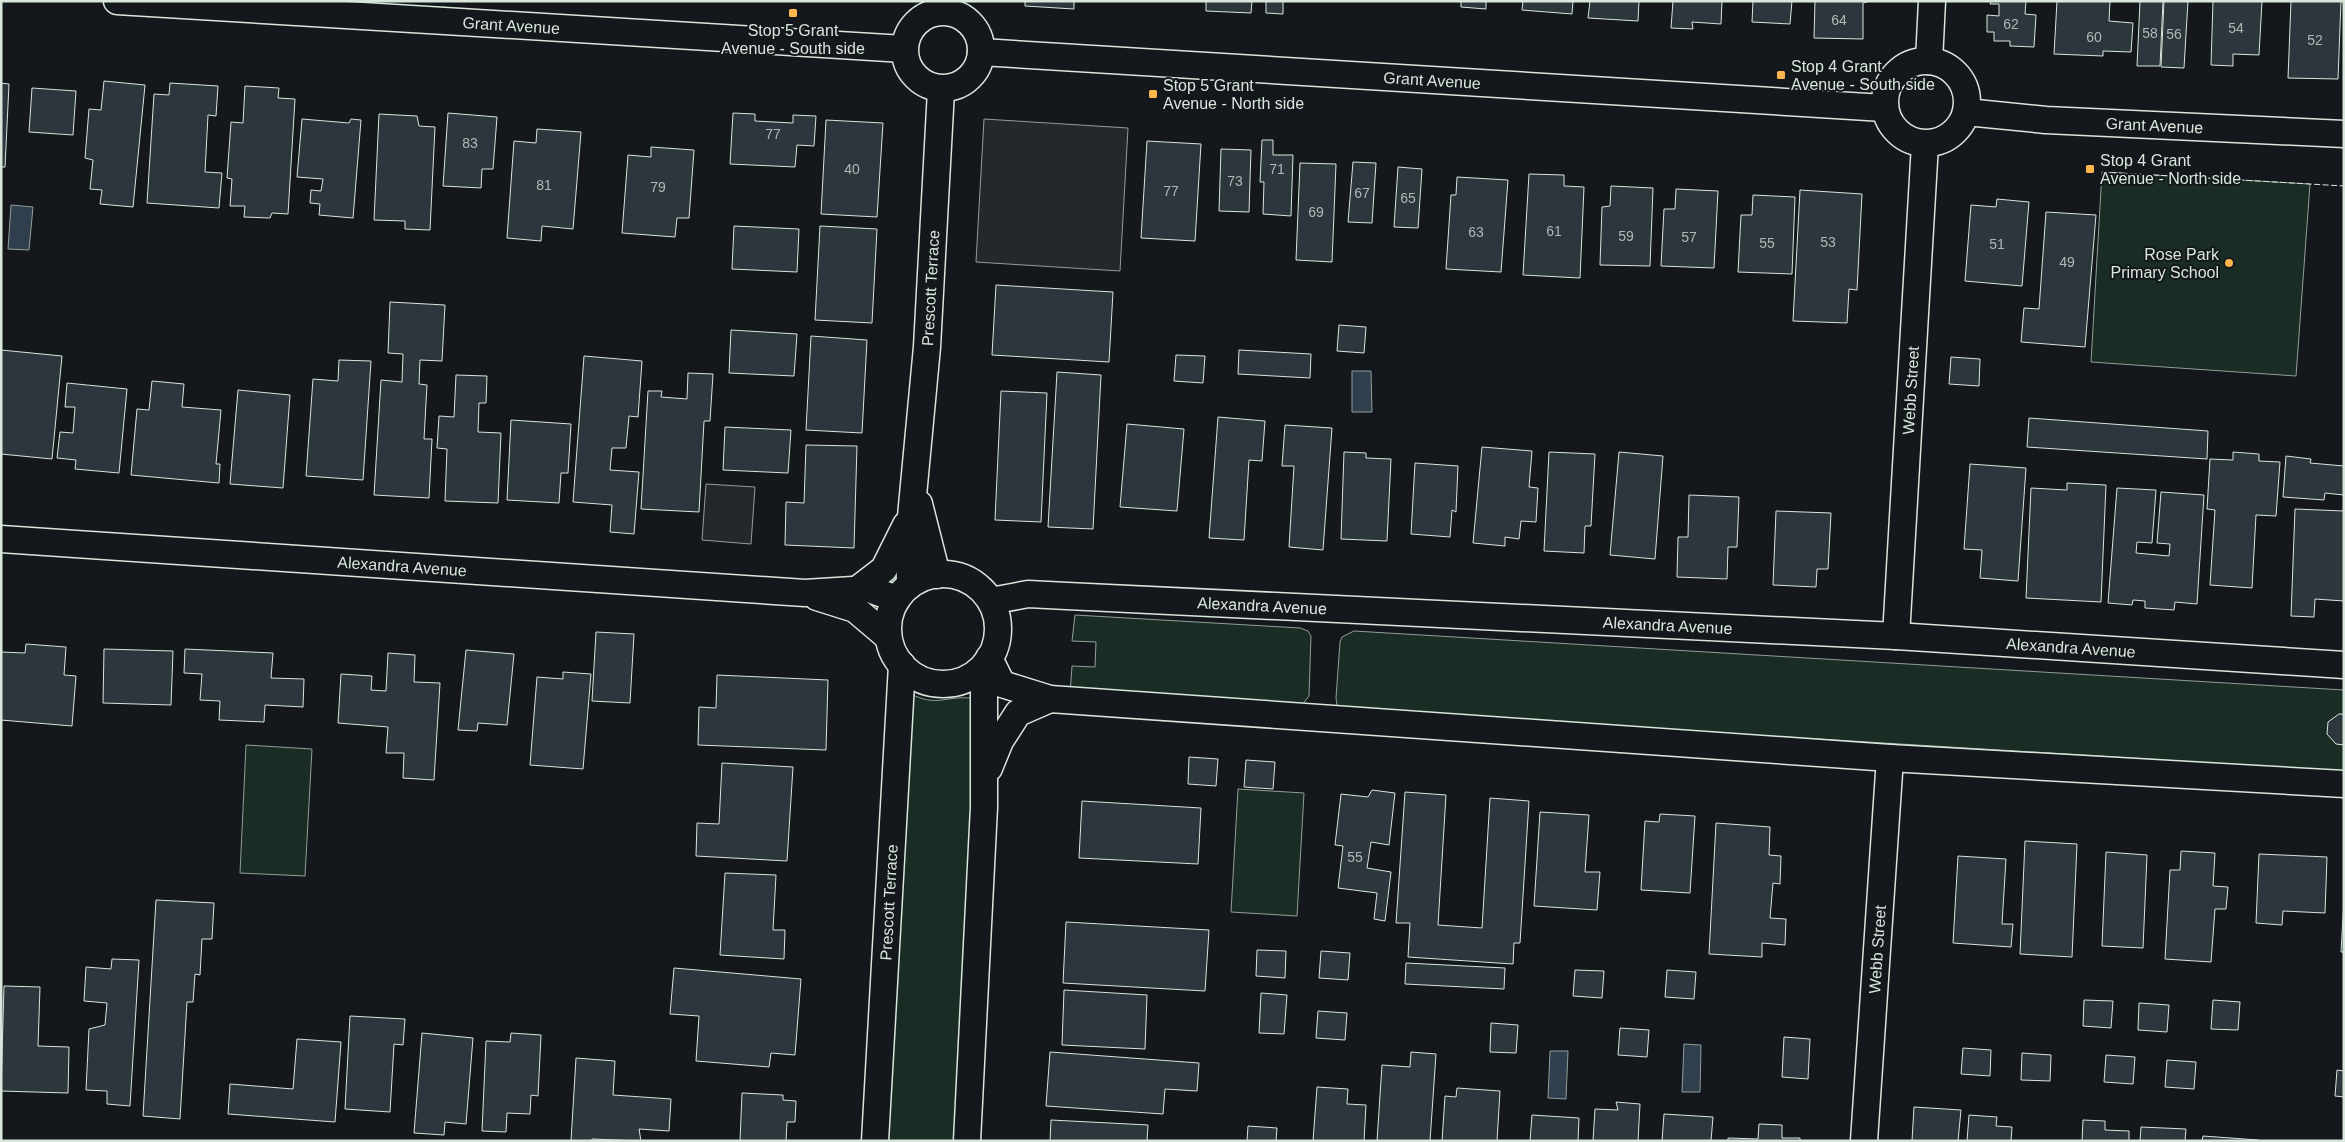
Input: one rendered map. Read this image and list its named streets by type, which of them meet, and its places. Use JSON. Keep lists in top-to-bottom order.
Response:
{
  "streets": {
    "street": [
      "Grant Avenue",
      "Prescott Terrace",
      "Webb Street",
      "Alexandra Avenue"
    ]
  },
  "crossings": [
    ["Grant Avenue", "Prescott Terrace"],
    ["Grant Avenue", "Webb Street"],
    ["Prescott Terrace", "Alexandra Avenue"],
    ["Webb Street", "Alexandra Avenue"]
  ],
  "places": {
    "transit": [
      "Stop 5 Grant Avenue - South side",
      "Stop 4 Grant Avenue - South side",
      "Stop 5 Grant Avenue - North side",
      "Stop 4 Grant Avenue - North side"
    ],
    "other": ["Rose Park Primary School"]
  },
  "house_numbers": [
    "64",
    "62",
    "54",
    "58",
    "56",
    "60",
    "52",
    "77",
    "83",
    "40",
    "71",
    "73",
    "81",
    "79",
    "77",
    "67",
    "65",
    "69",
    "61",
    "63",
    "59",
    "57",
    "53",
    "55",
    "51",
    "49",
    "55"
  ]
}
